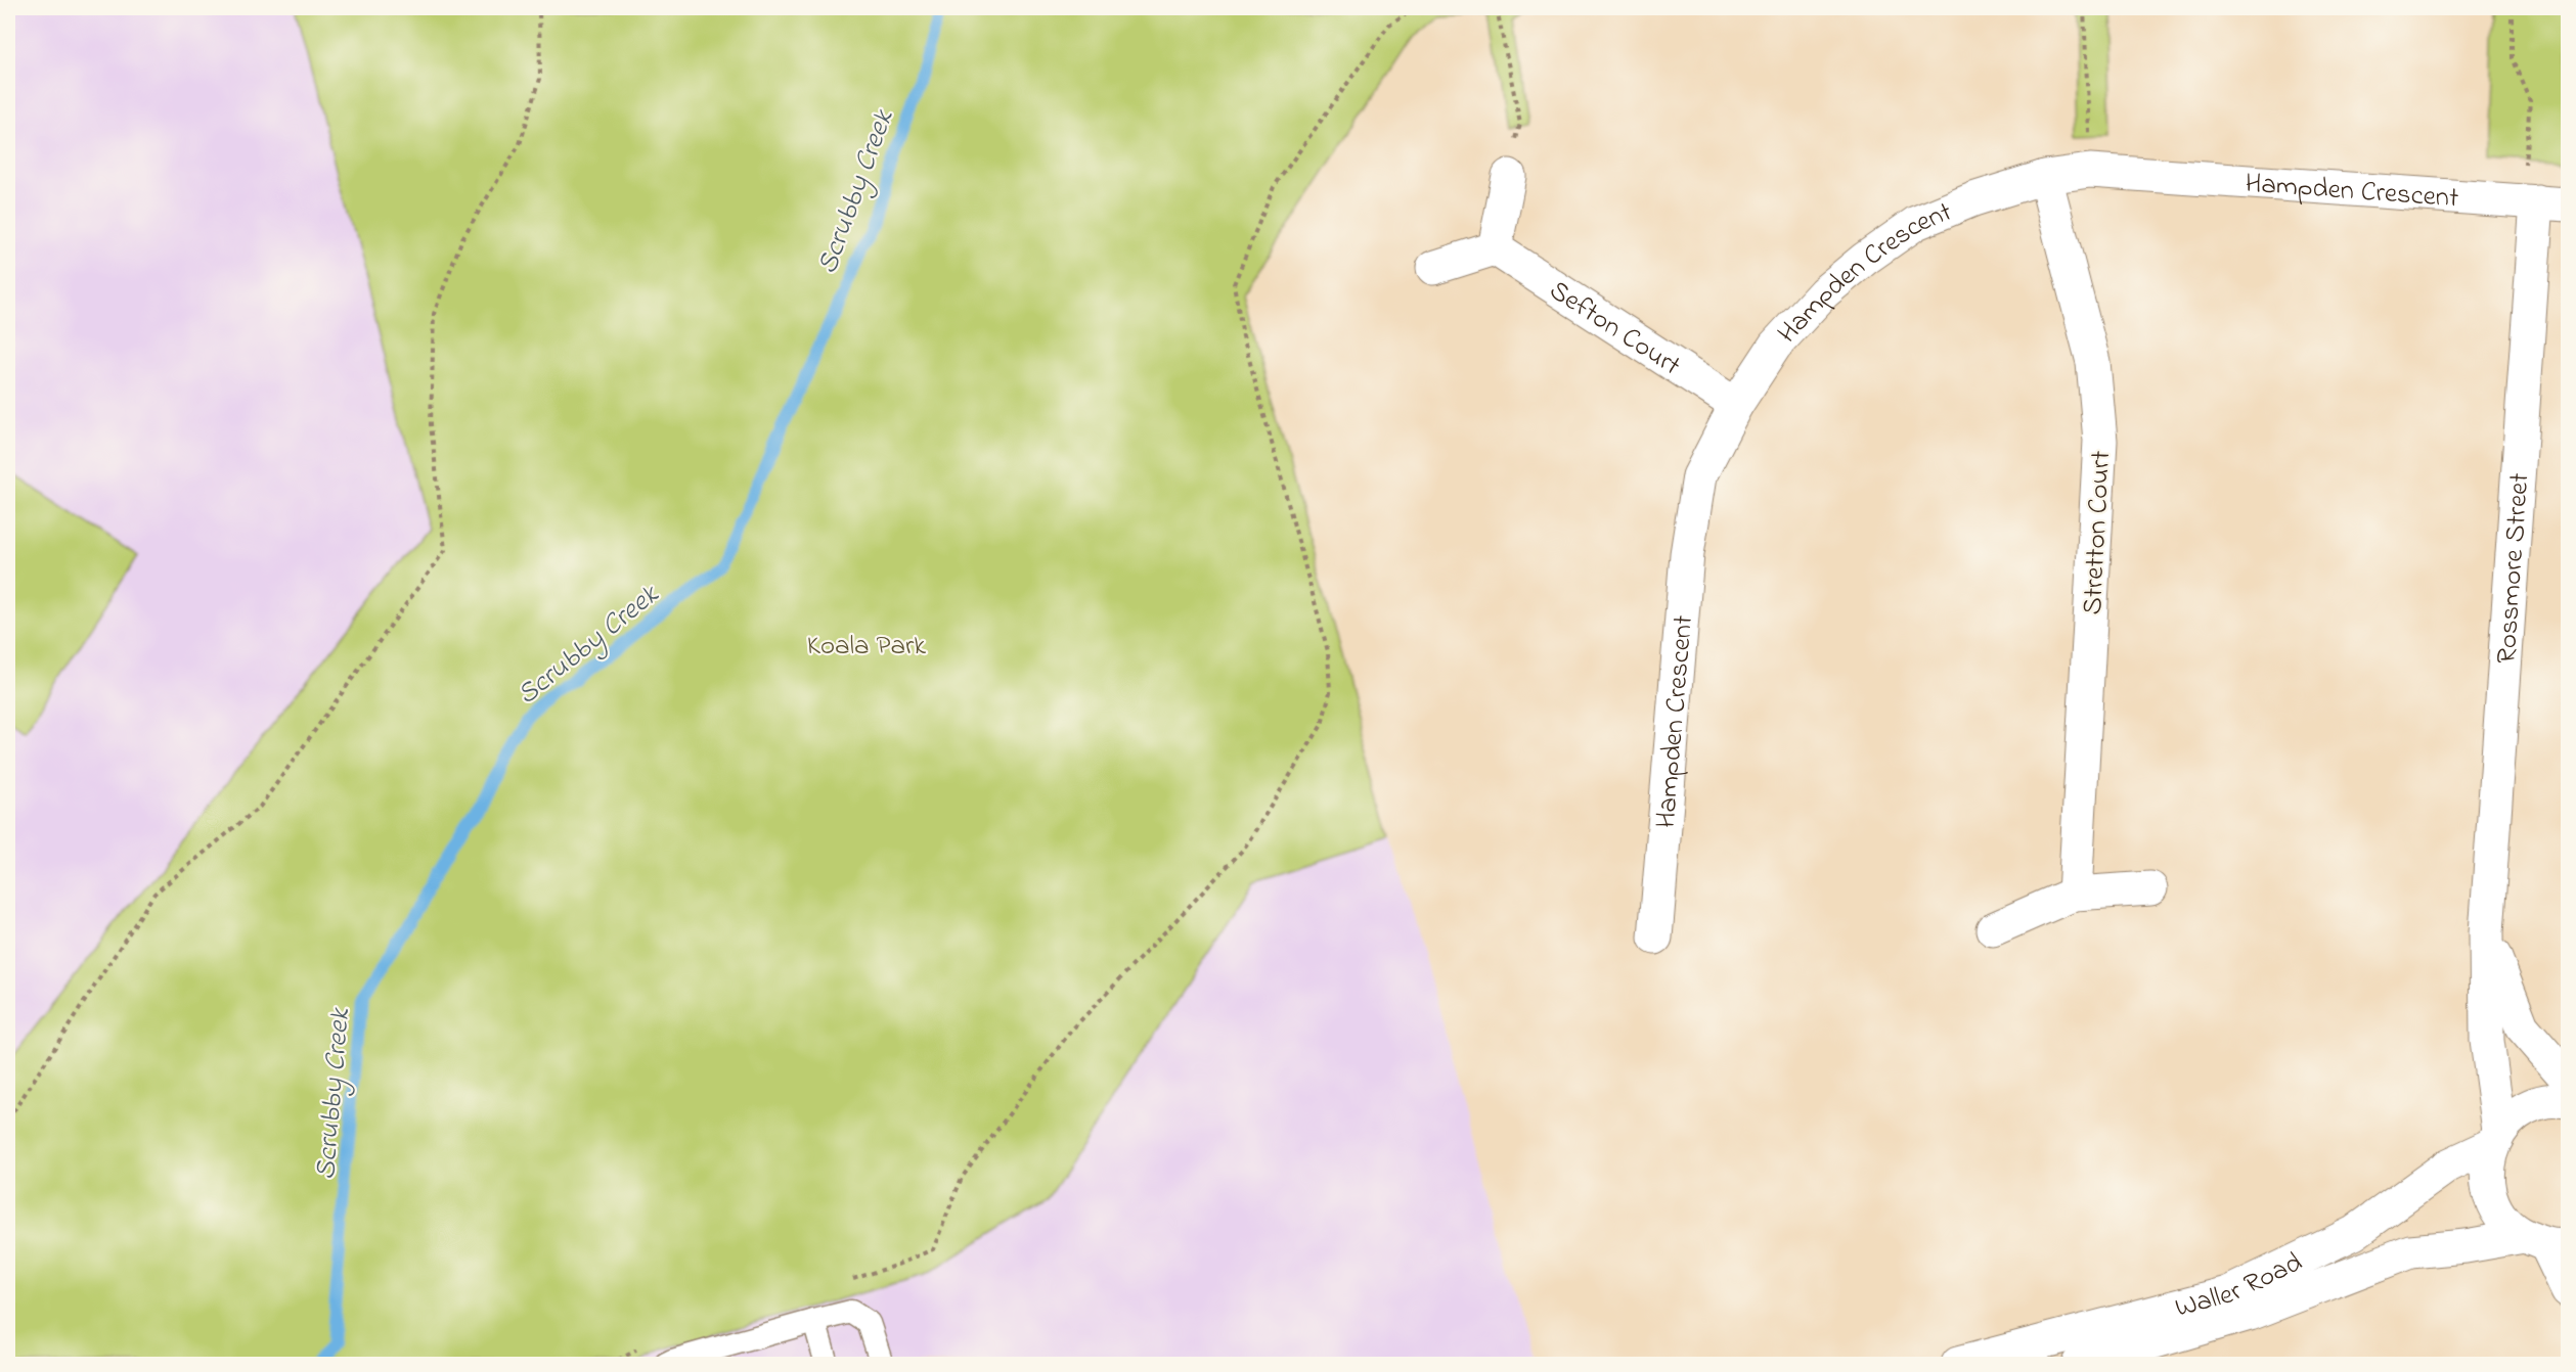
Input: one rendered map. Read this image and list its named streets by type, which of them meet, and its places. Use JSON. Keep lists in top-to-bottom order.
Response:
{
  "streets": {
    "street": [
      "Hampden Crescent",
      "Sefton Court",
      "Stretton Court",
      "Rossmore Street",
      "Waller Road"
    ]
  },
  "crossings": [
    ["Hampden Crescent", "Sefton Court"],
    ["Hampden Crescent", "Stretton Court"],
    ["Hampden Crescent", "Rossmore Street"],
    ["Rossmore Street", "Waller Road"]
  ],
  "water": ["Scrubby Creek"],
  "parks": ["Koala Park"]
}
